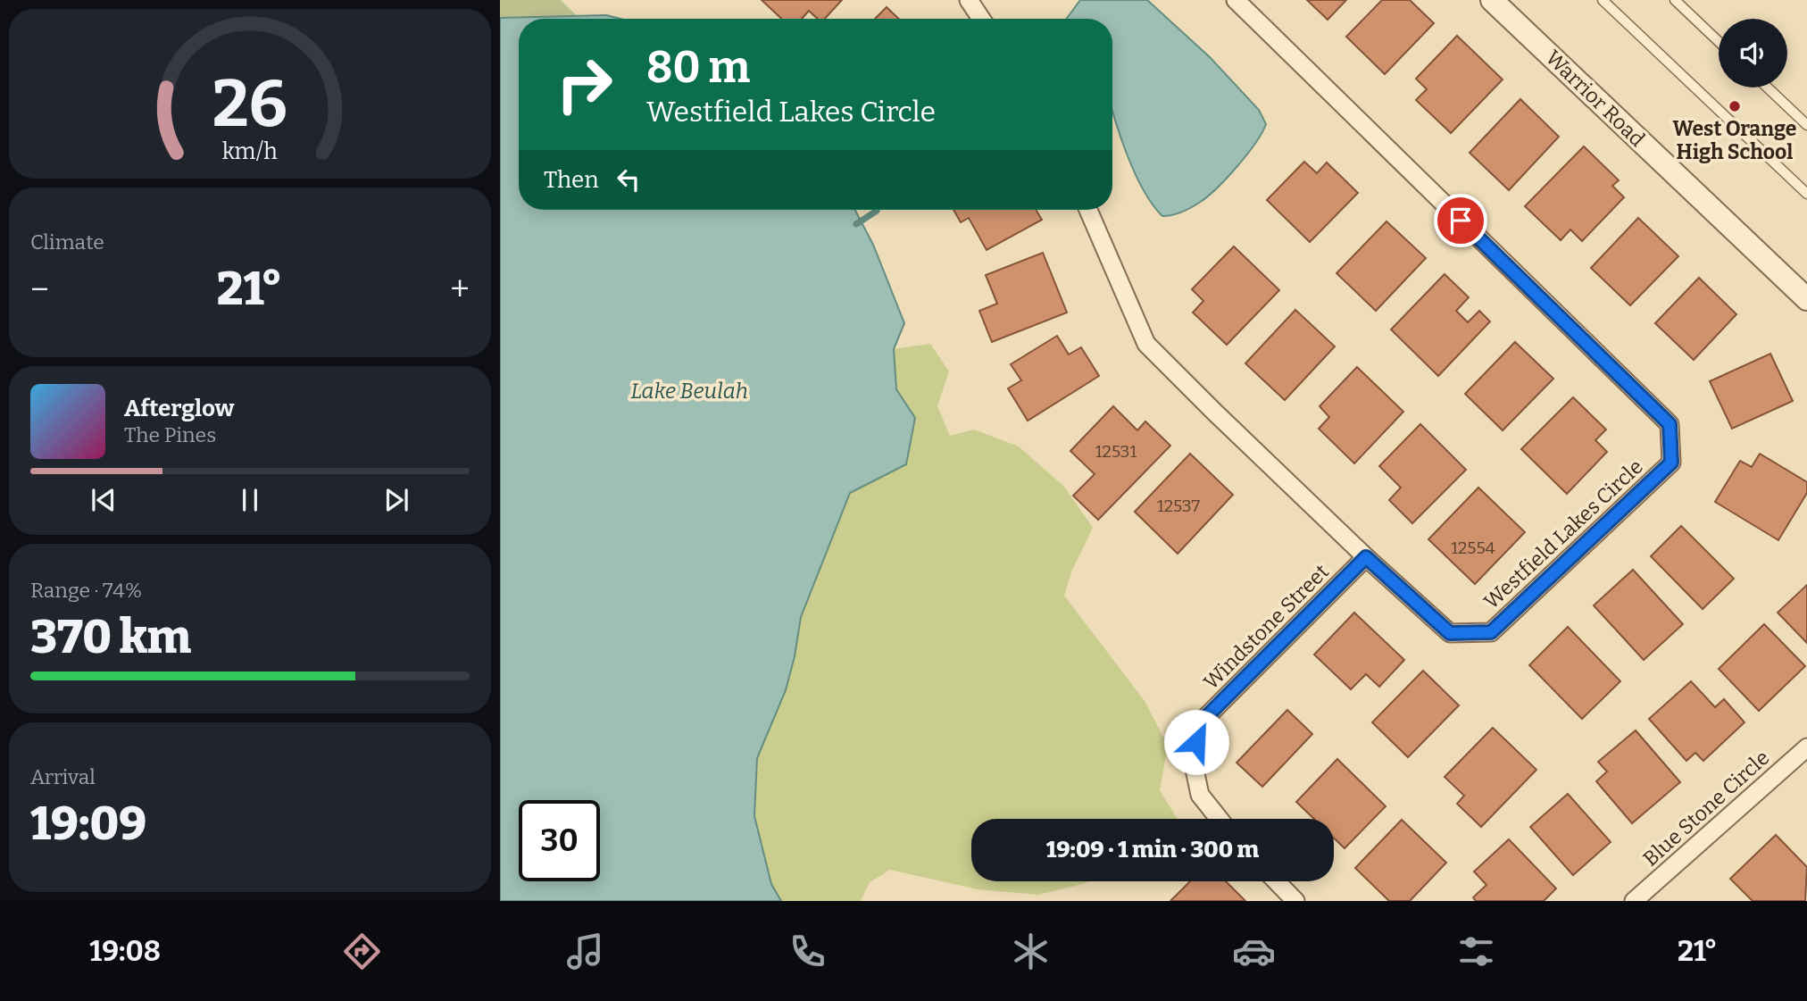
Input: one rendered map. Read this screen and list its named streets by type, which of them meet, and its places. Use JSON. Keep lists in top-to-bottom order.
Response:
{
  "streets": {
    "street": [
      "Warrior Road",
      "Westfield Lakes Circle",
      "Windstone Street",
      "Blue Stone Circle"
    ]
  },
  "crossings": [
    ["Westfield Lakes Circle", "Windstone Street"]
  ],
  "water": ["Lake Beulah"],
  "places": ["West Orange High School"],
  "house_numbers": ["12531", "12537", "12554"],
  "page": {
    "turn": ["80 m", "Westfield Lakes Circle"],
    "then": "Then",
    "tile": [
      "Climate",
      ["Range · 74%", "370 km"],
      ["Arrival", "19:09"]
    ],
    "heat": ["−", "21°", "+"],
    "song": ["Afterglow", "The Pines"],
    "limit": "30",
    "trip": "19:09 · 1 min · 300 m",
    "tabs": ["19:08", "21°"],
    "gauge": ["26", "km/h"]
  }
}
